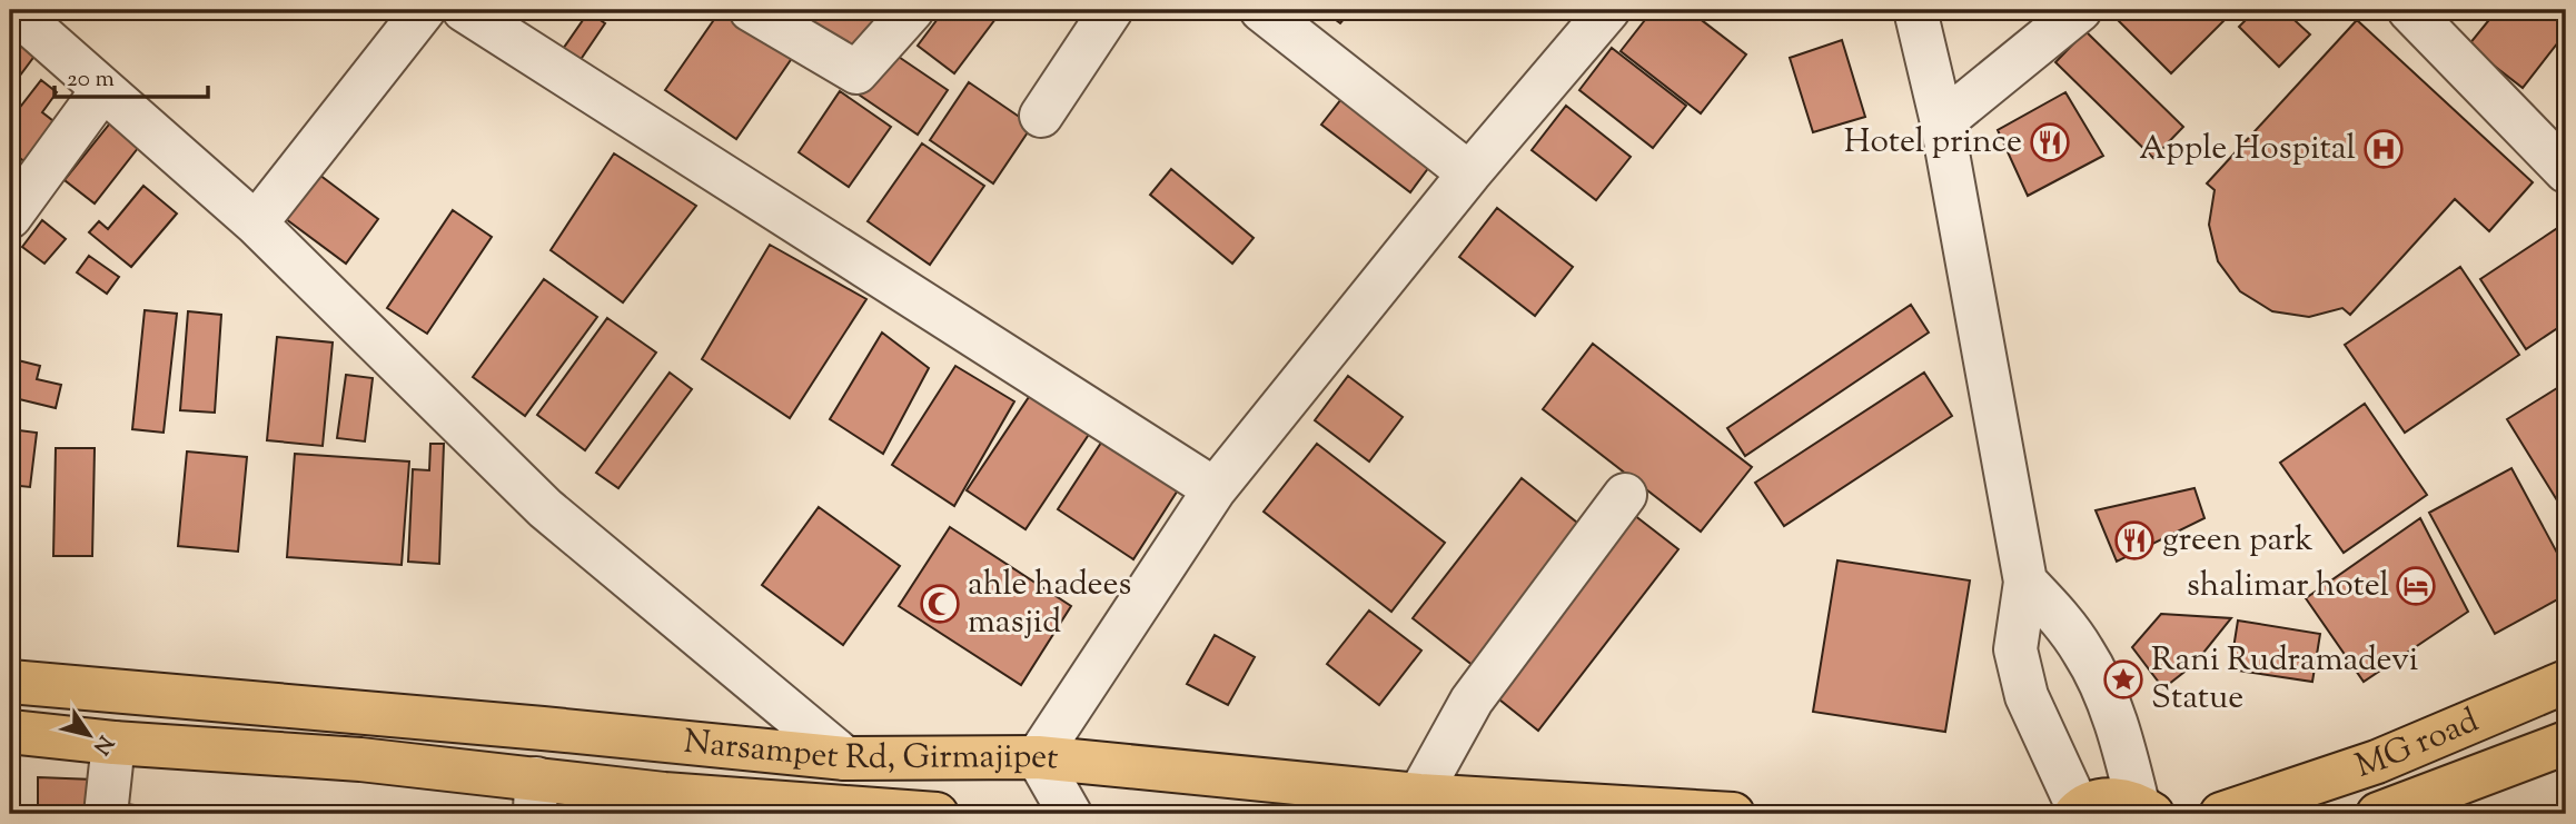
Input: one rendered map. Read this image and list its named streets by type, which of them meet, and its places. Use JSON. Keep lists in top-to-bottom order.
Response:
{
  "streets": {
    "main road": ["MG road", "Narsampet Rd, Girmajipet"]
  },
  "places": {
    "restaurant": ["Hotel prince", "green park"],
    "hospital": ["Apple Hospital"],
    "hotel": ["shalimar hotel"],
    "mosque": ["ahle hadees masjid"],
    "place": ["Rani Rudramadevi Statue"]
  },
  "scale_bar": "20 m",
  "north": "bottom right"
}
